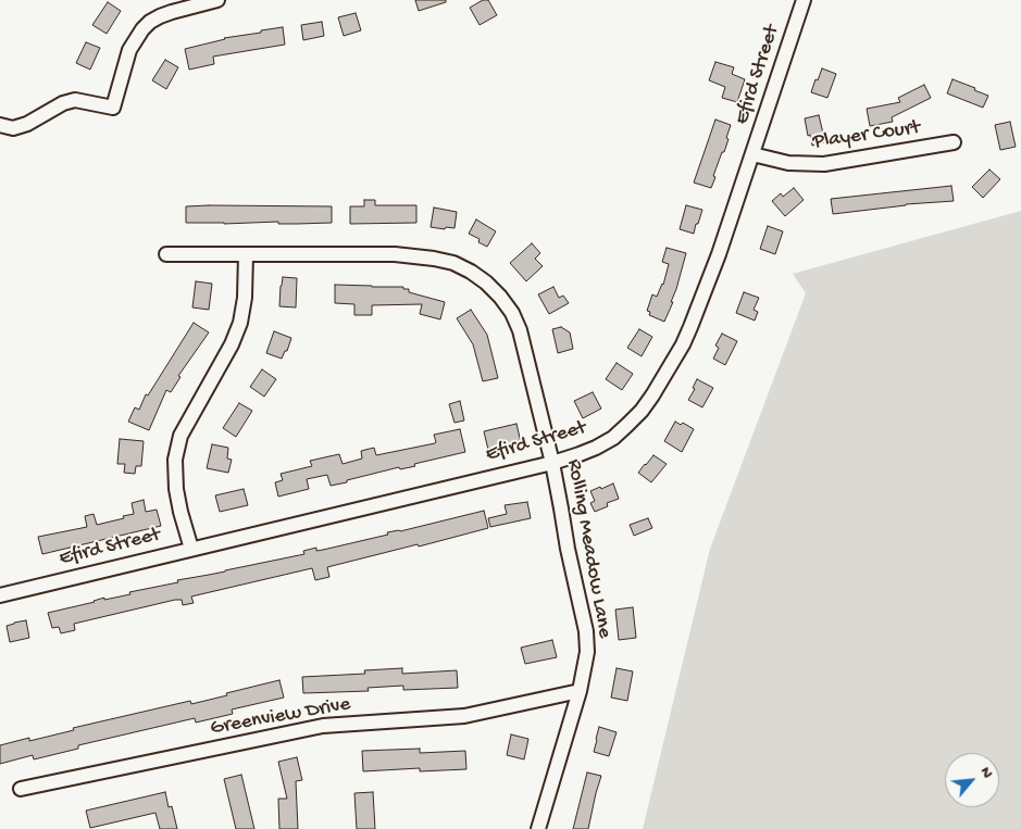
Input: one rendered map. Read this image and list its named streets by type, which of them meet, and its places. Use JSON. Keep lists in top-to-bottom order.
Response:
{
  "streets": {
    "street": [
      "Efird Street",
      "Player Court",
      "Rolling Meadow Lane",
      "Greenview Drive"
    ]
  },
  "crossings": [
    ["Efird Street", "Player Court"],
    ["Efird Street", "Rolling Meadow Lane"],
    ["Rolling Meadow Lane", "Greenview Drive"]
  ],
  "north": "top right"
}
